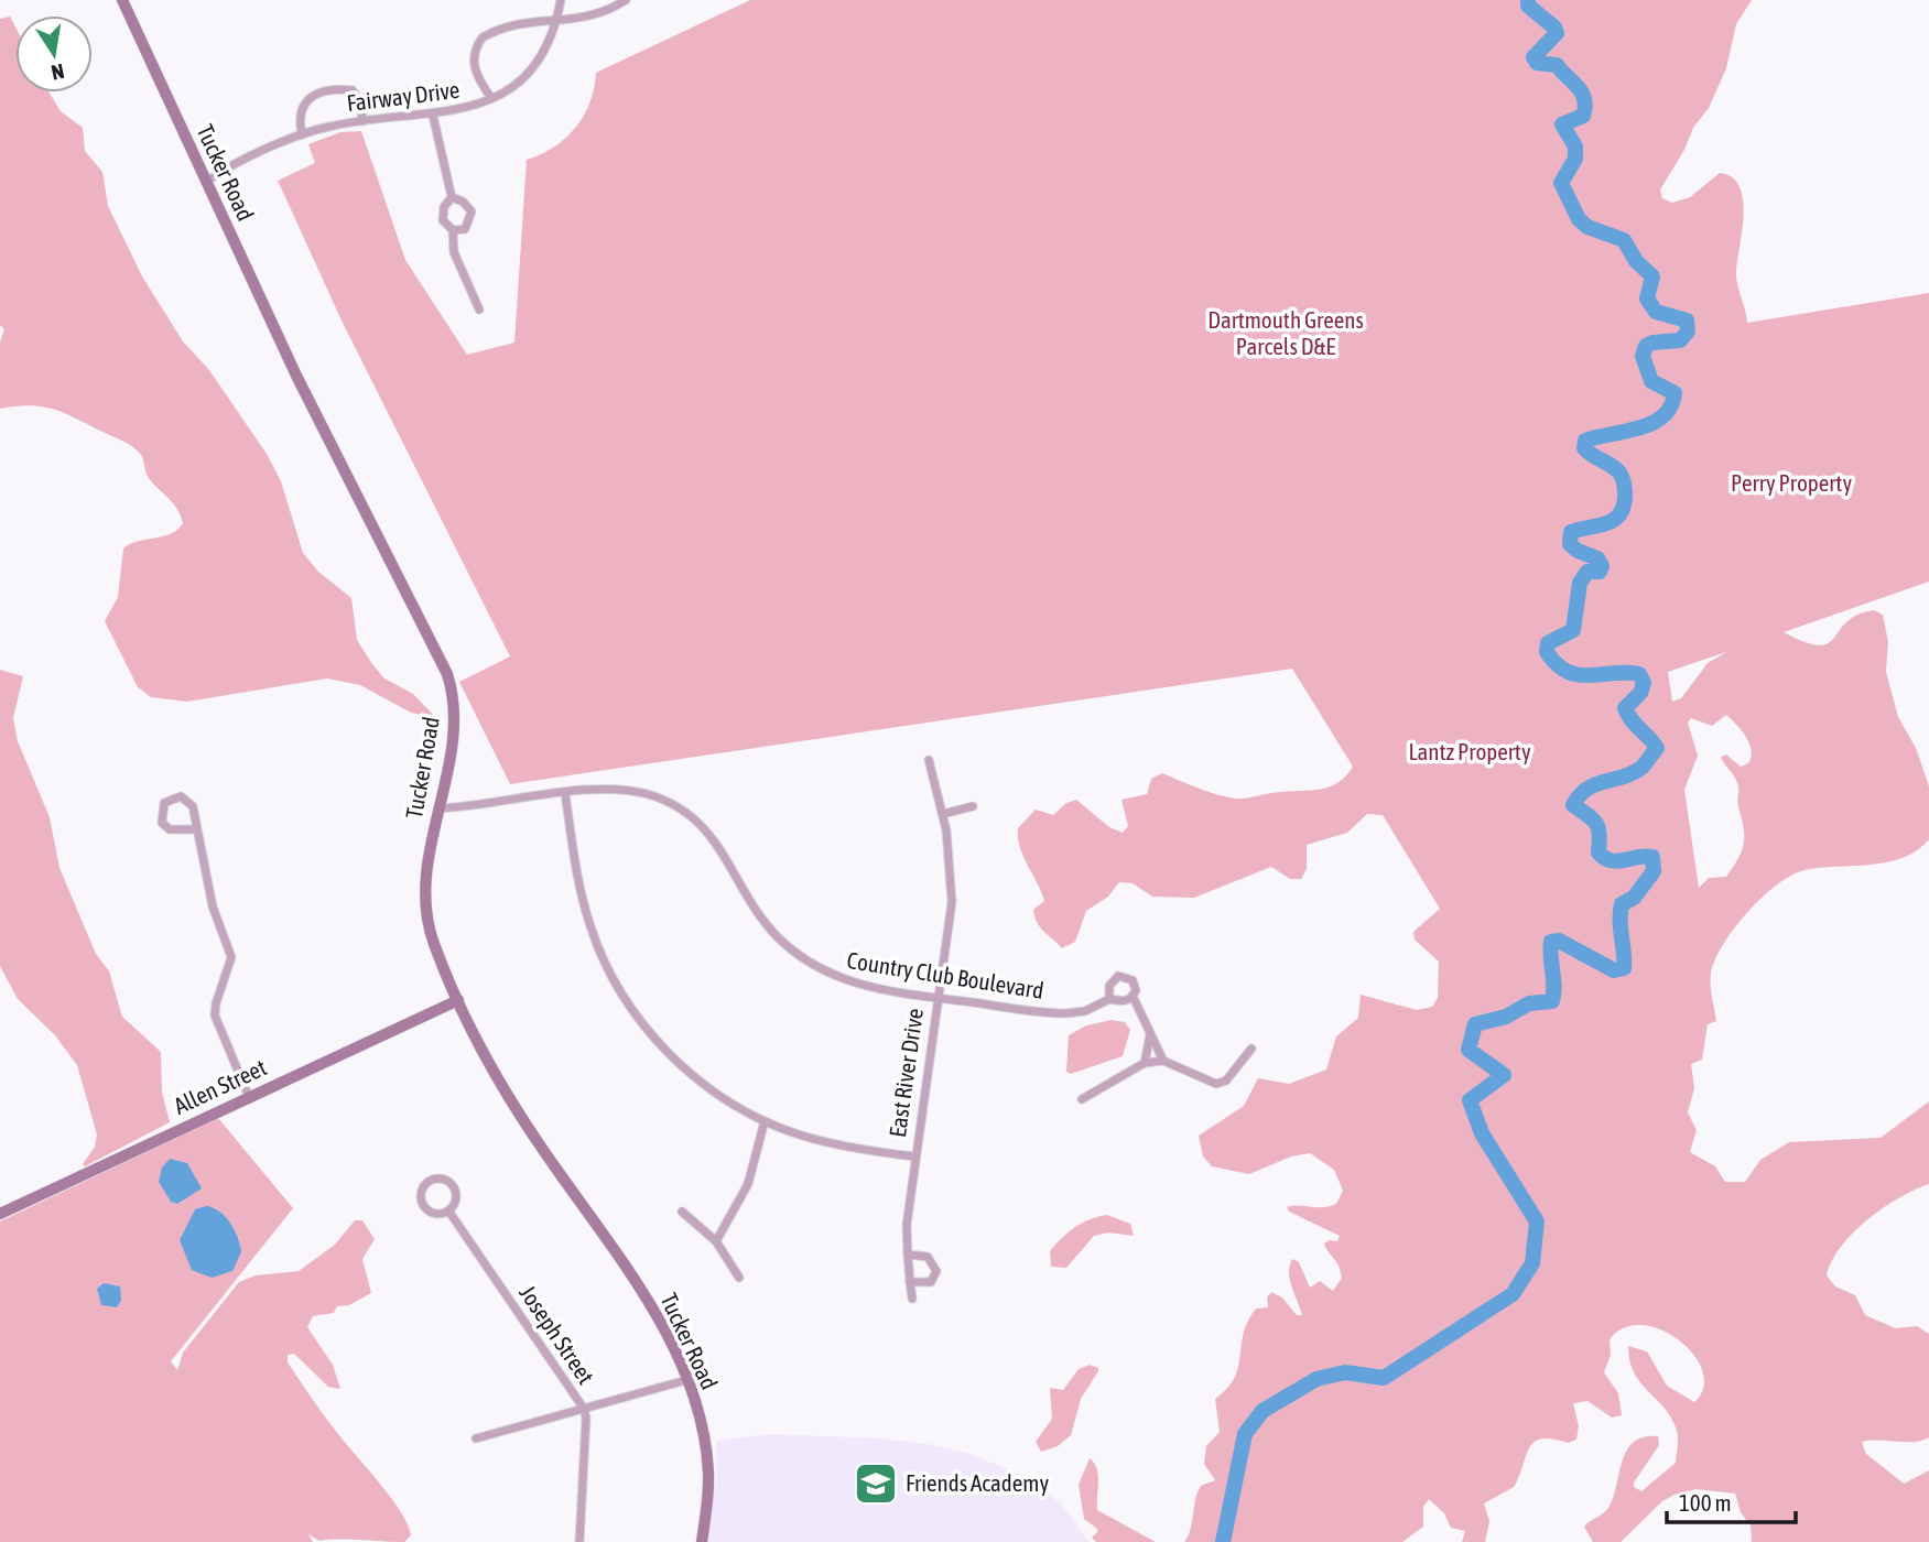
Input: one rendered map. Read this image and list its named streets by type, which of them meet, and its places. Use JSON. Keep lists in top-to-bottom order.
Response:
{
  "streets": {
    "main road": ["Tucker Road", "Allen Street"],
    "street": [
      "Fairway Drive",
      "Country Club Boulevard",
      "East River Drive",
      "Joseph Street"
    ]
  },
  "crossings": [
    ["Fairway Drive", "Tucker Road"],
    ["Tucker Road", "Country Club Boulevard"],
    ["Tucker Road", "Allen Street"],
    ["Country Club Boulevard", "East River Drive"]
  ],
  "parks": ["Dartmouth Greens Parcels D&E", "Perry Property", "Lantz Property"],
  "places": {
    "school or university": ["Friends Academy"]
  },
  "scale_bar": "100 m",
  "north": "bottom"
}
